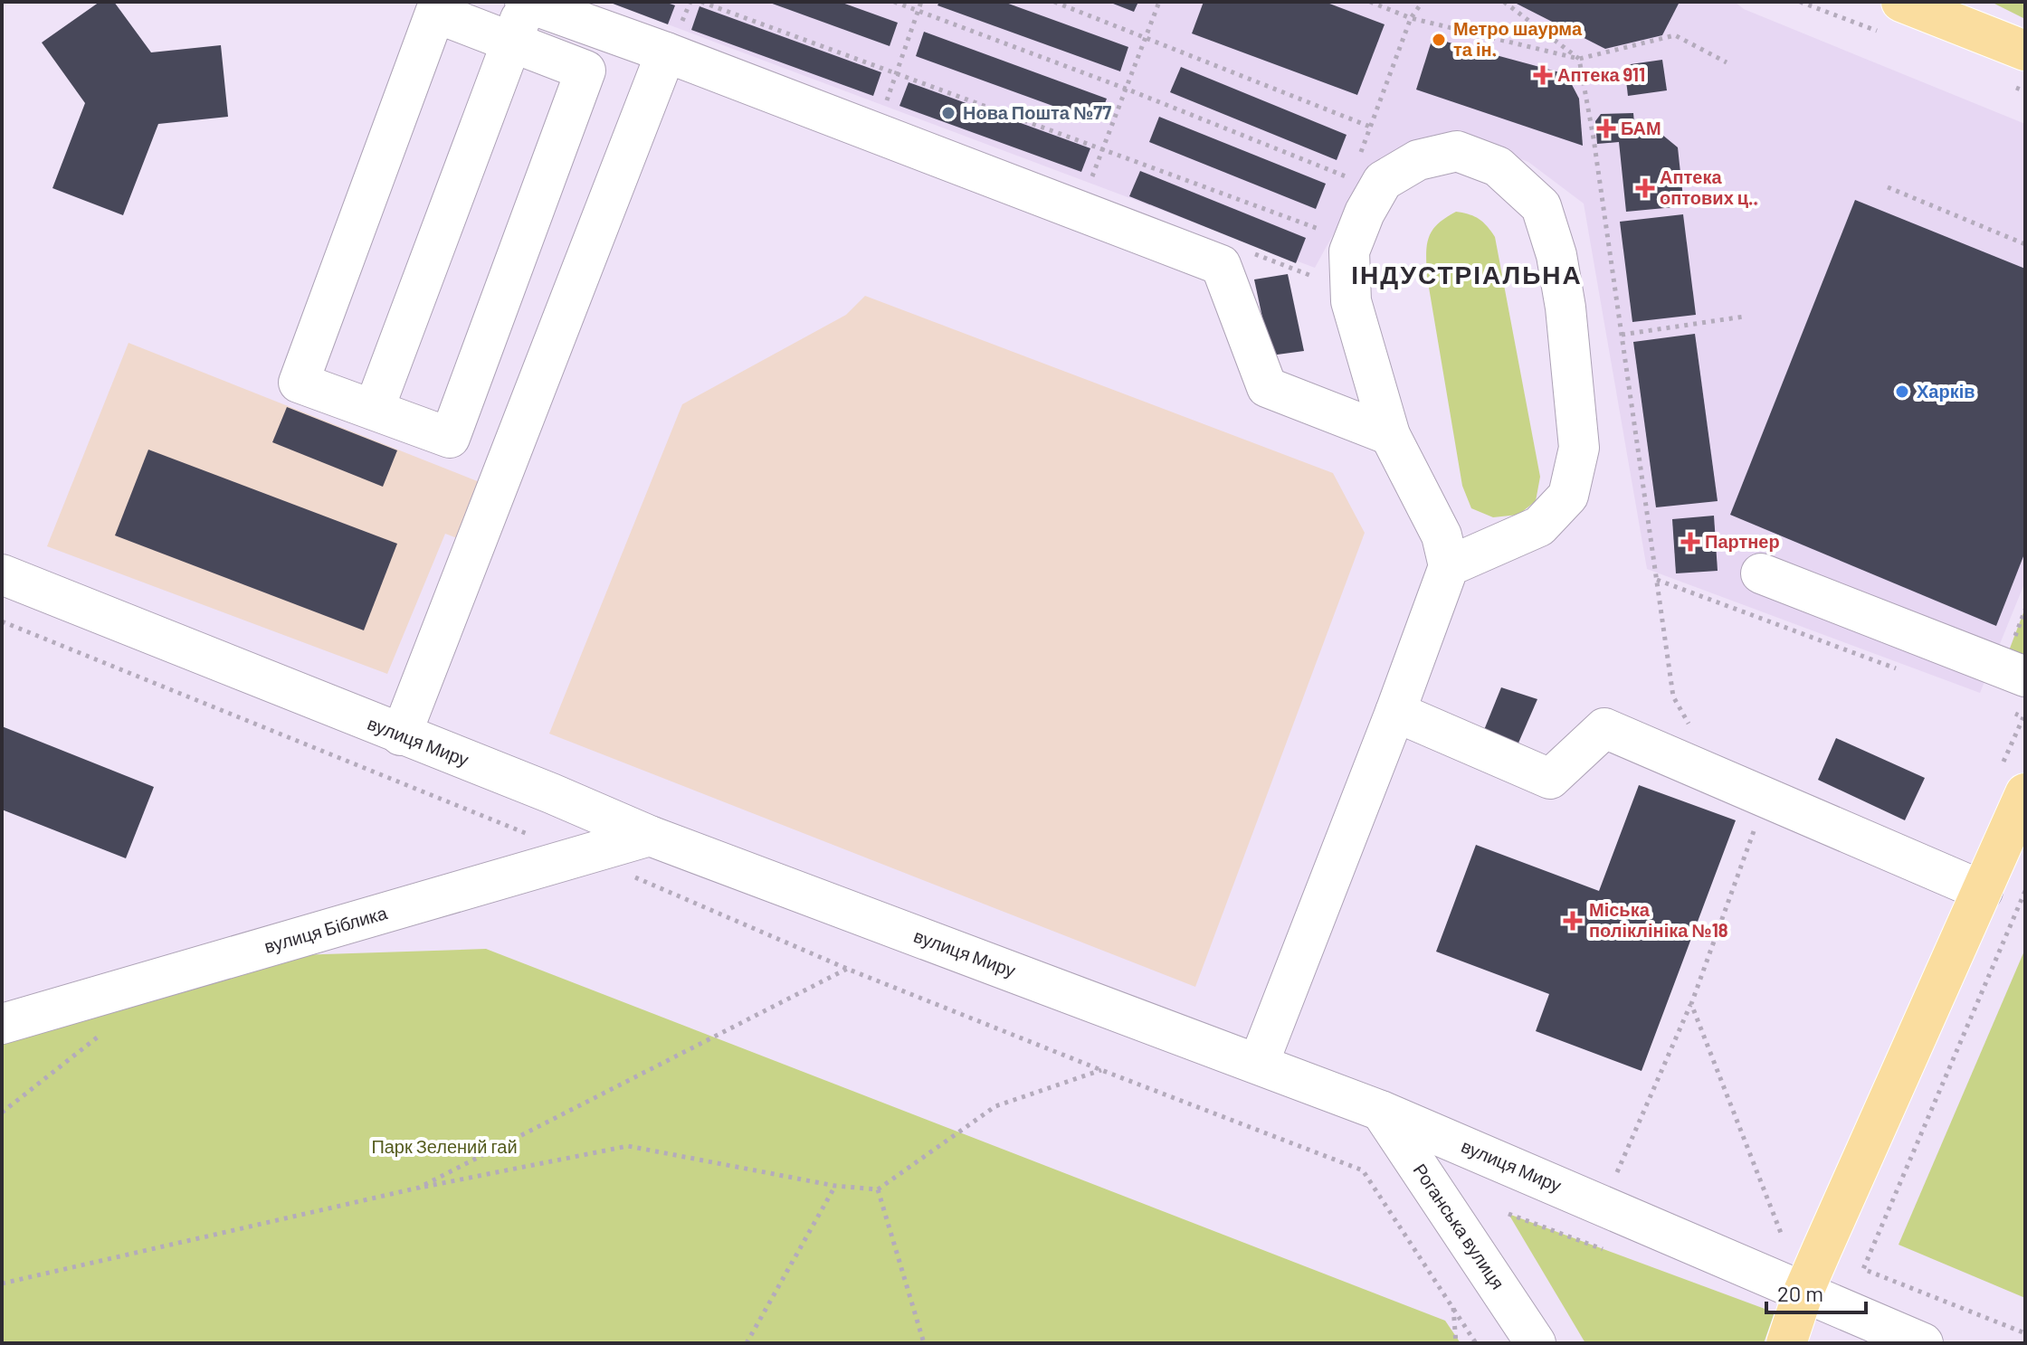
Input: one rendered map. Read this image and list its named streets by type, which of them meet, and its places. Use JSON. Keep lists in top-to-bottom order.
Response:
{
  "streets": {
    "street": ["вулиця Миру", "вулиця Біблика", "Роганська вулиця"]
  },
  "crossings": [
    ["вулиця Миру", "вулиця Біблика"],
    ["вулиця Миру", "Роганська вулиця"]
  ],
  "districts": ["ІНДУСТРІАЛЬНА"],
  "parks": ["Парк Зелений гай"],
  "places": {
    "other": ["Метро шаурма та ін.", "Нова Пошта №77", "Харків"],
    "health": [
      "Аптека 911",
      "БАМ",
      "Аптека оптових ц‥",
      "Партнер",
      "Міська поліклініка №18"
    ]
  },
  "scale_bar": "20 m"
}
